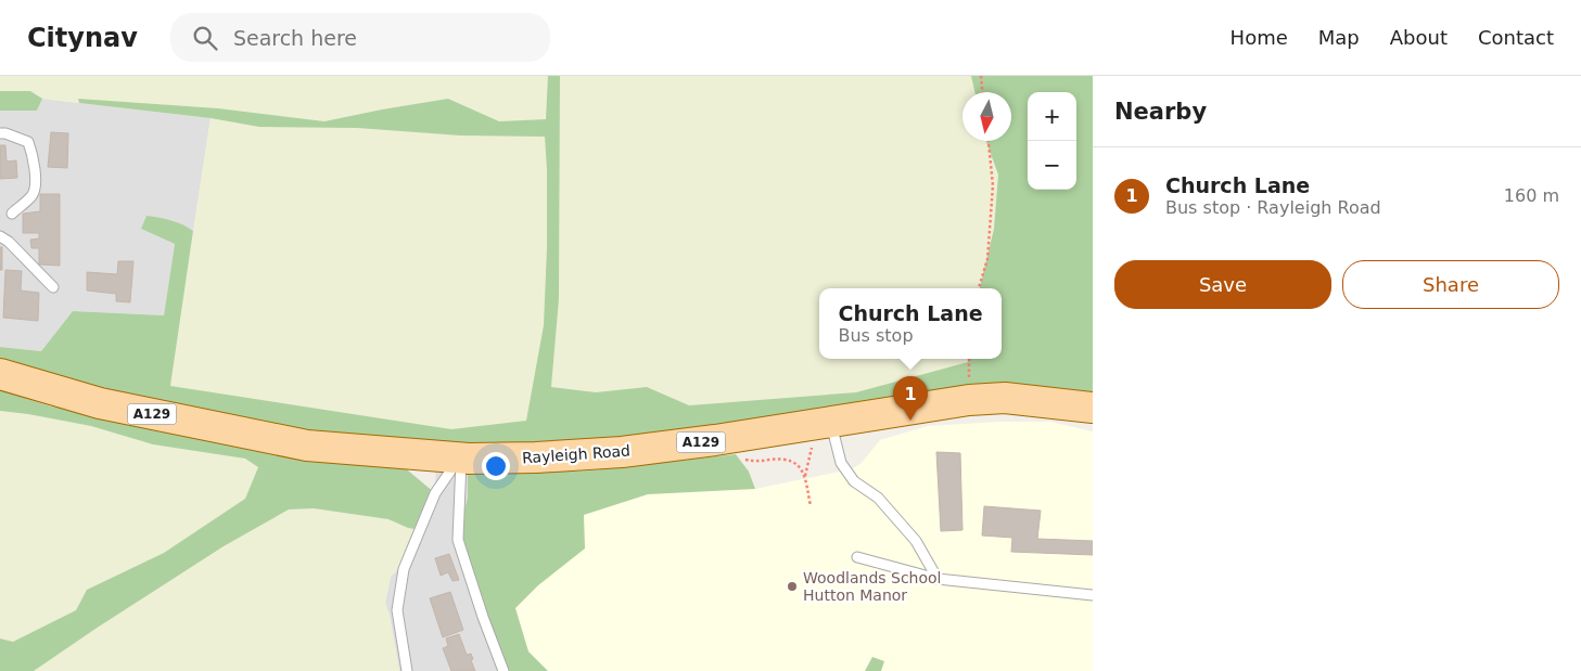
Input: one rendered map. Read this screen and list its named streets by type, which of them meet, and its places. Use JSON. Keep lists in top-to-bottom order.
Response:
{
  "streets": {
    "main road": ["A129", "Rayleigh Road"]
  },
  "places": ["Woodlands School Hutton Manor"],
  "north": "bottom",
  "page": {
    "header": "Citynav",
    "search": "Search here",
    "nav": [
      "Home",
      "Map",
      "About",
      "Contact"
    ],
    "heading": "Nearby",
    "map_buttons": ["+", "−"],
    "list": [
      {
        "mark": "1",
        "name": "Church Lane",
        "note": "Bus stop · Rayleigh Road",
        "value": "160 m"
      }
    ],
    "buttons": ["Save", "Share"],
    "popup": ["Church Lane", "Bus stop"],
    "pins": "1"
  }
}
